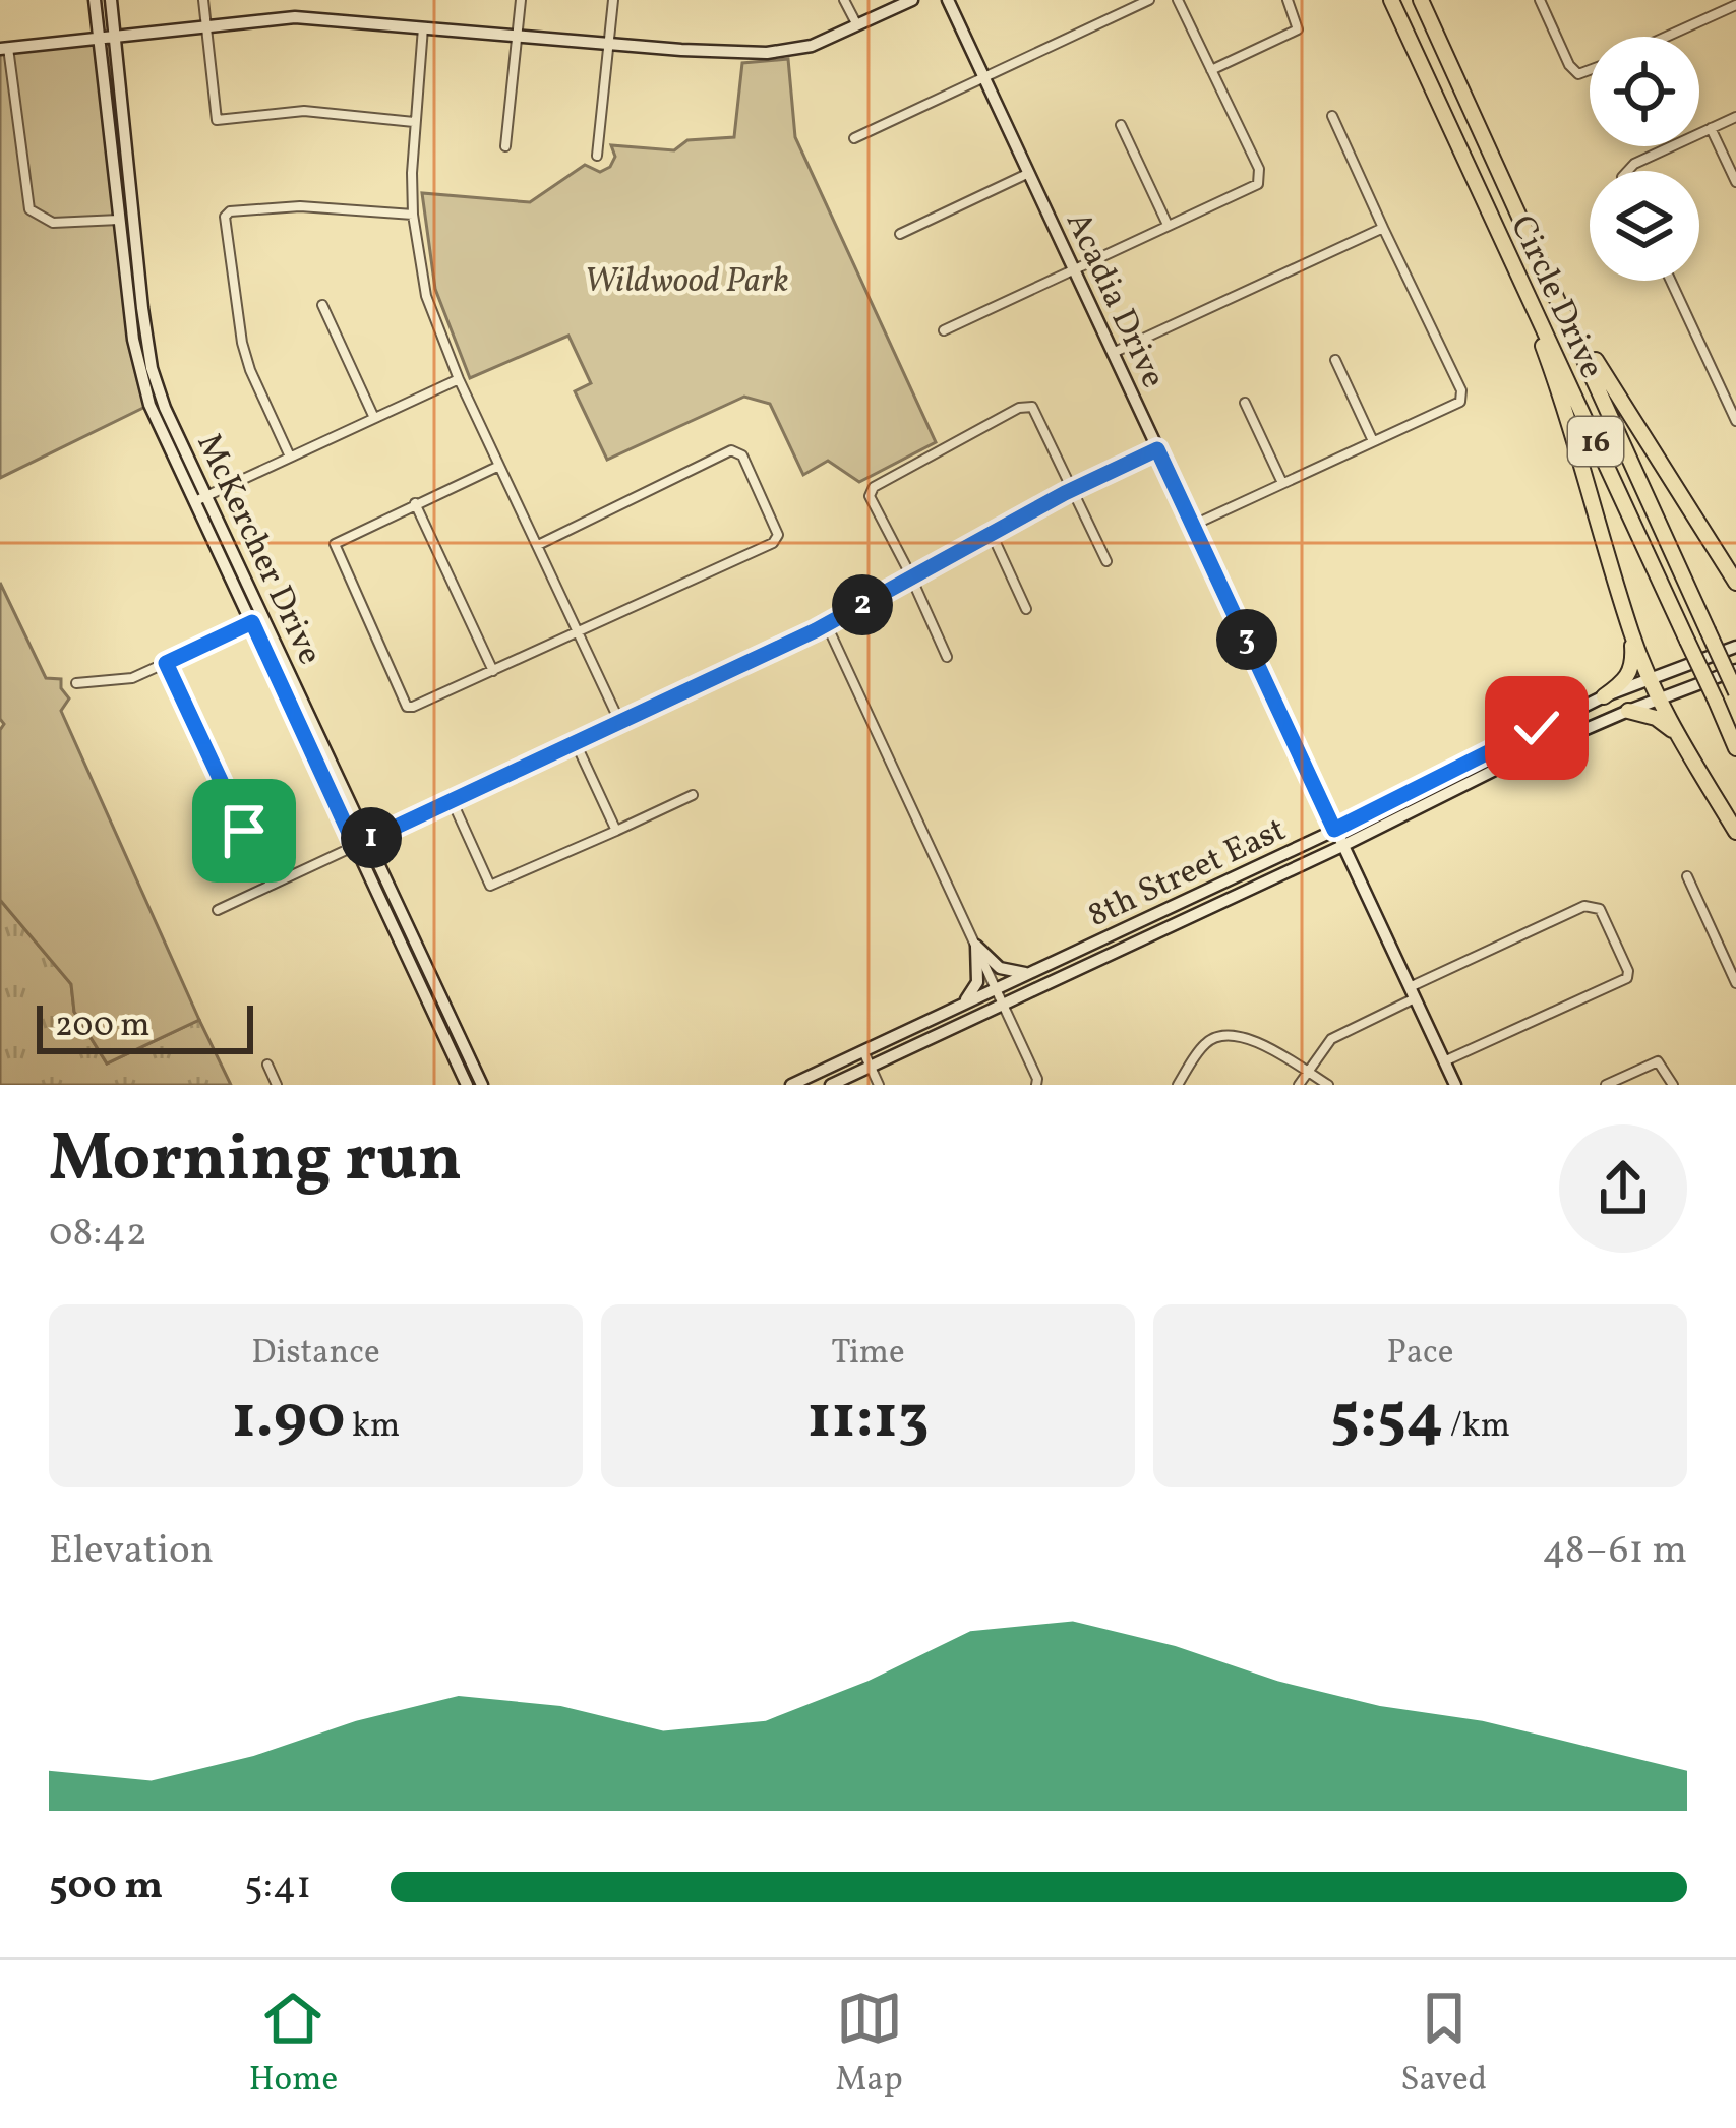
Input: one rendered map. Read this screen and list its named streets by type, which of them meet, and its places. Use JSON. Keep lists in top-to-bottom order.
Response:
{
  "streets": {
    "highway": ["Circle Drive", "16"],
    "main road": ["Acadia Drive", "McKercher Drive", "8th Street East"]
  },
  "crossings": [
    ["Acadia Drive", "8th Street East"]
  ],
  "parks": ["Wildwood Park"],
  "scale_bar": "200 m",
  "page": {
    "pins": ["2", "3", "1"],
    "scale": "200 m",
    "heading": ["Morning run", "08:42"],
    "stats": [
      ["Distance", "1.90 km"],
      ["Time", "11:13"],
      ["Pace", "5:54 /km"]
    ],
    "chart": ["Elevation", "48–61 m"],
    "list": [
      {
        "name": "500 m",
        "note": "5:41"
      }
    ],
    "tabs": ["Home", "Map", "Saved"]
  }
}
